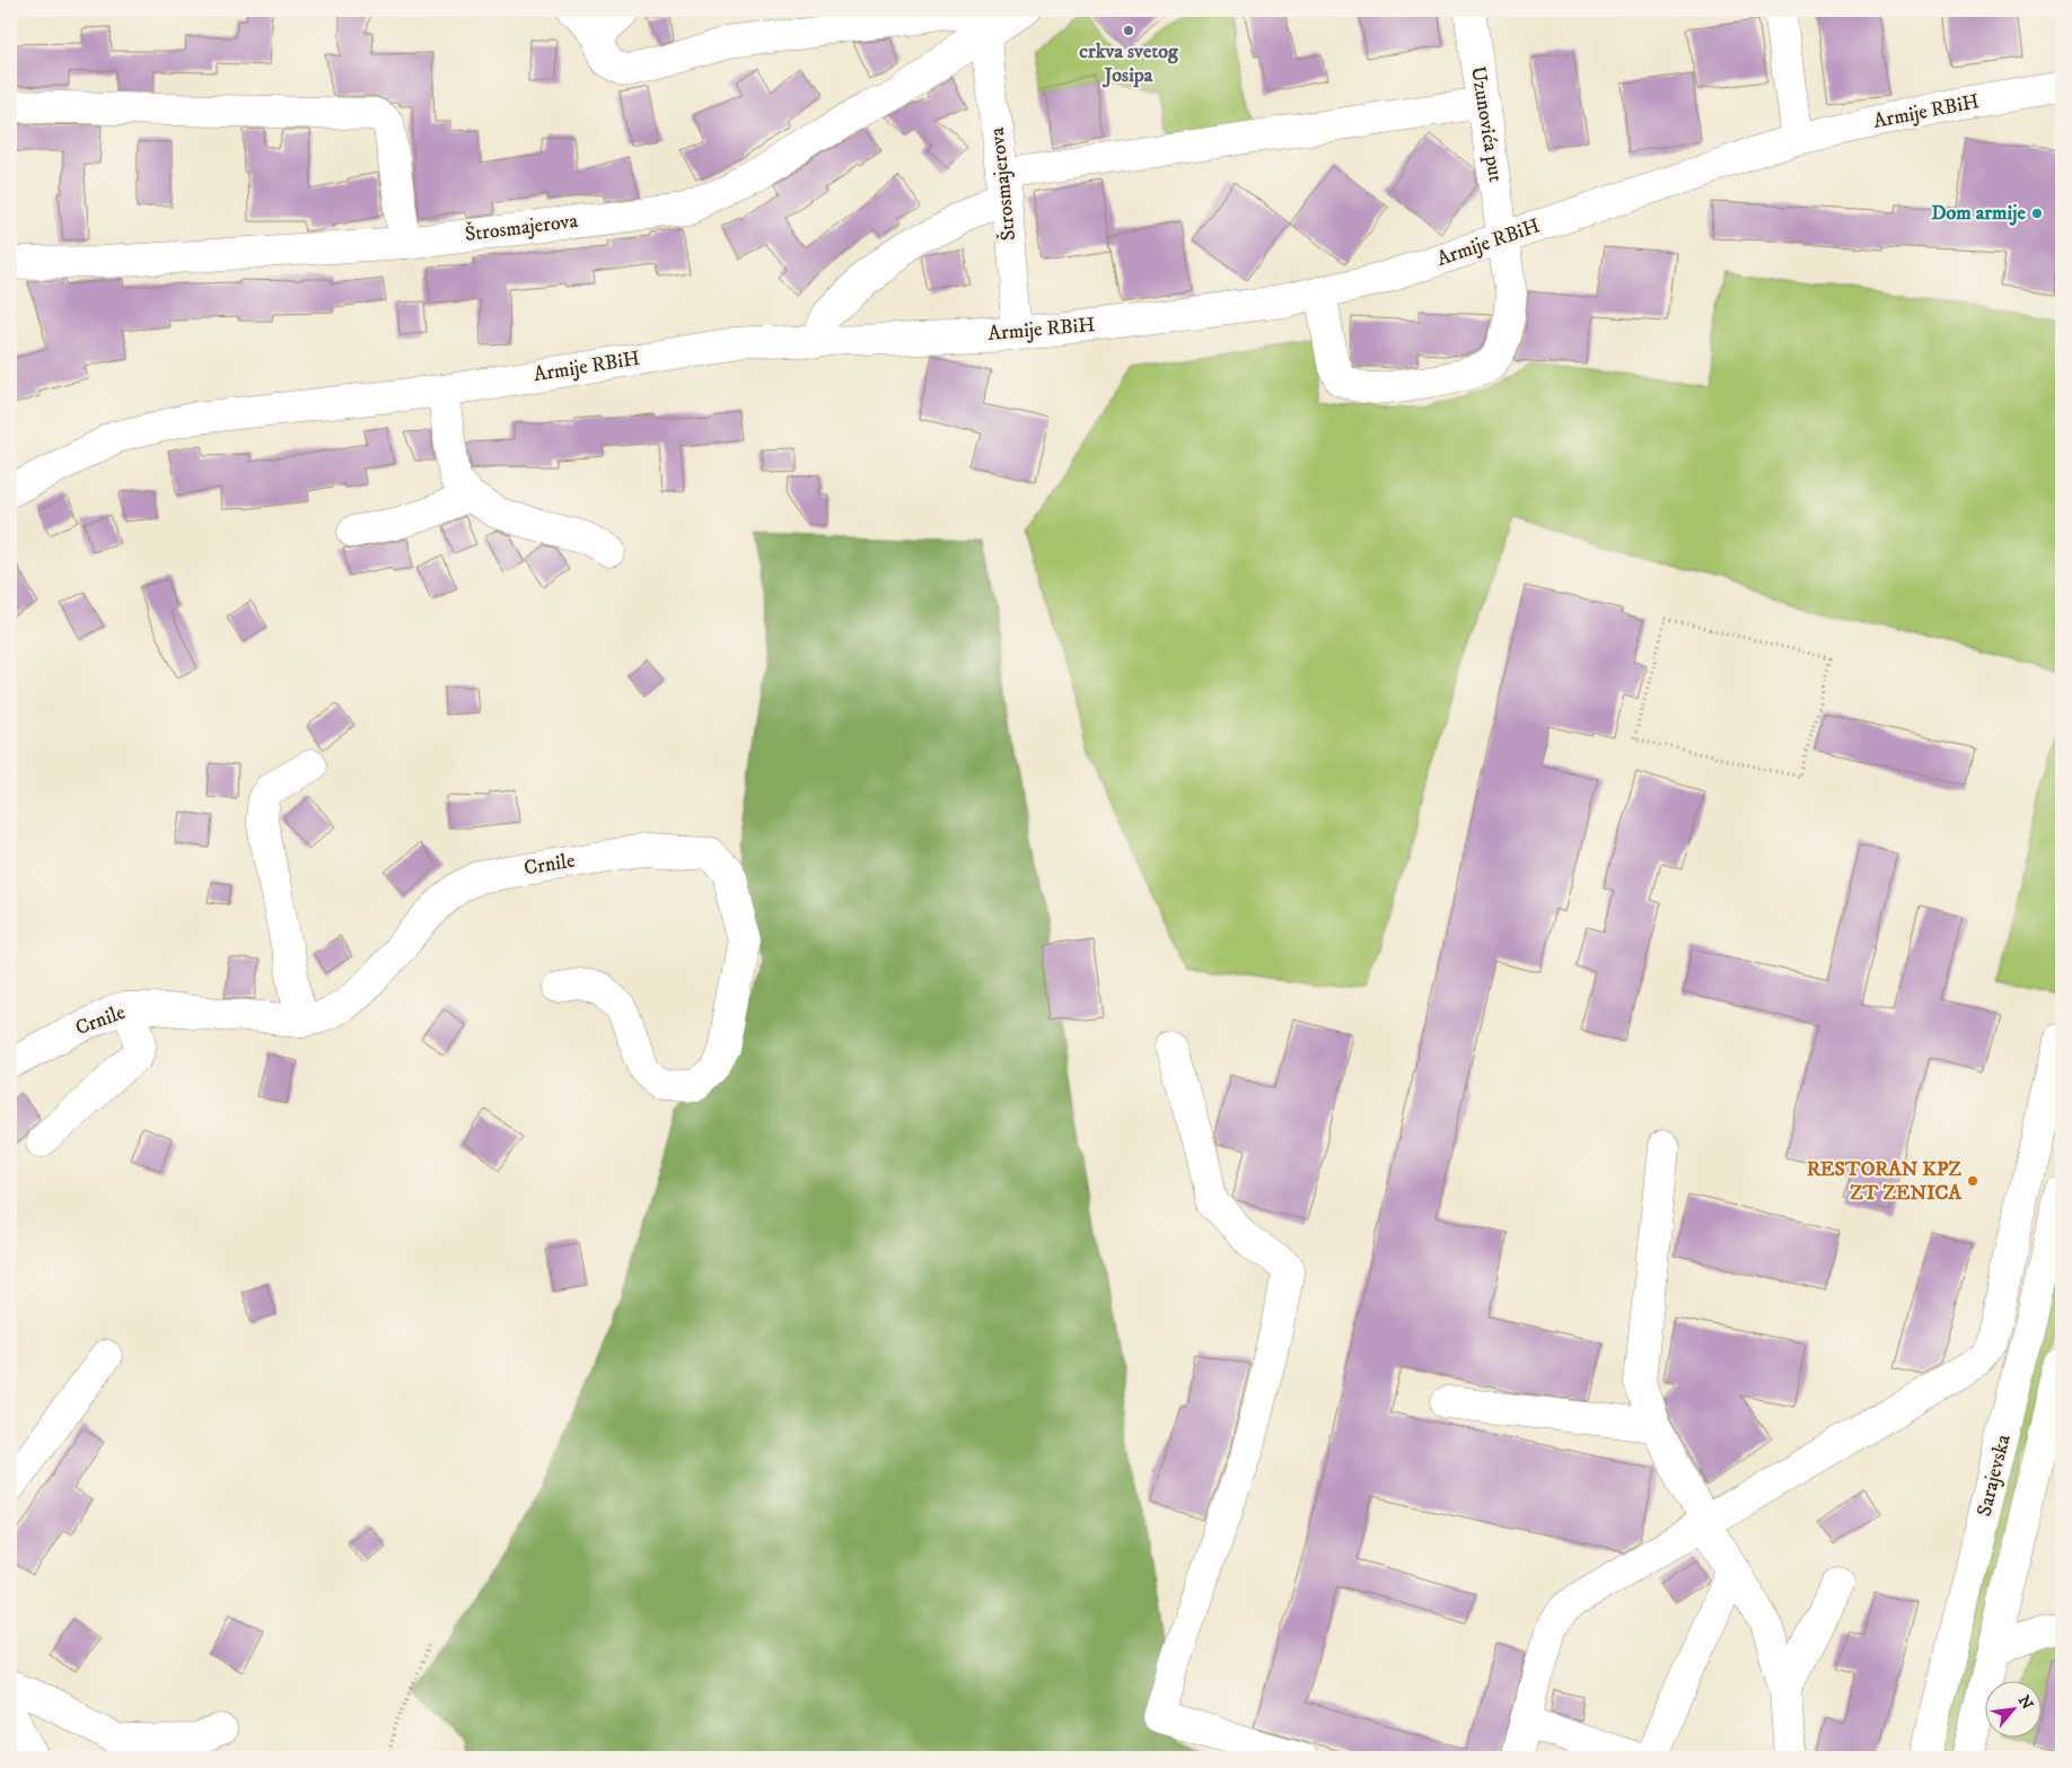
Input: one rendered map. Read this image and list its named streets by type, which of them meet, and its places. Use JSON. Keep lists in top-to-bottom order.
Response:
{
  "streets": {
    "street": [
      "Armije RBiH",
      "Uzunovića put",
      "Štrosmajerova",
      "Crnile",
      "Sarajevska"
    ]
  },
  "crossings": [
    ["Armije RBiH", "Uzunovića put"],
    ["Armije RBiH", "Štrosmajerova"]
  ],
  "places": ["crkva svetog Josipa", "Dom armije", "RESTORAN KPZ ZT ZENICA"],
  "north": "top right"
}
